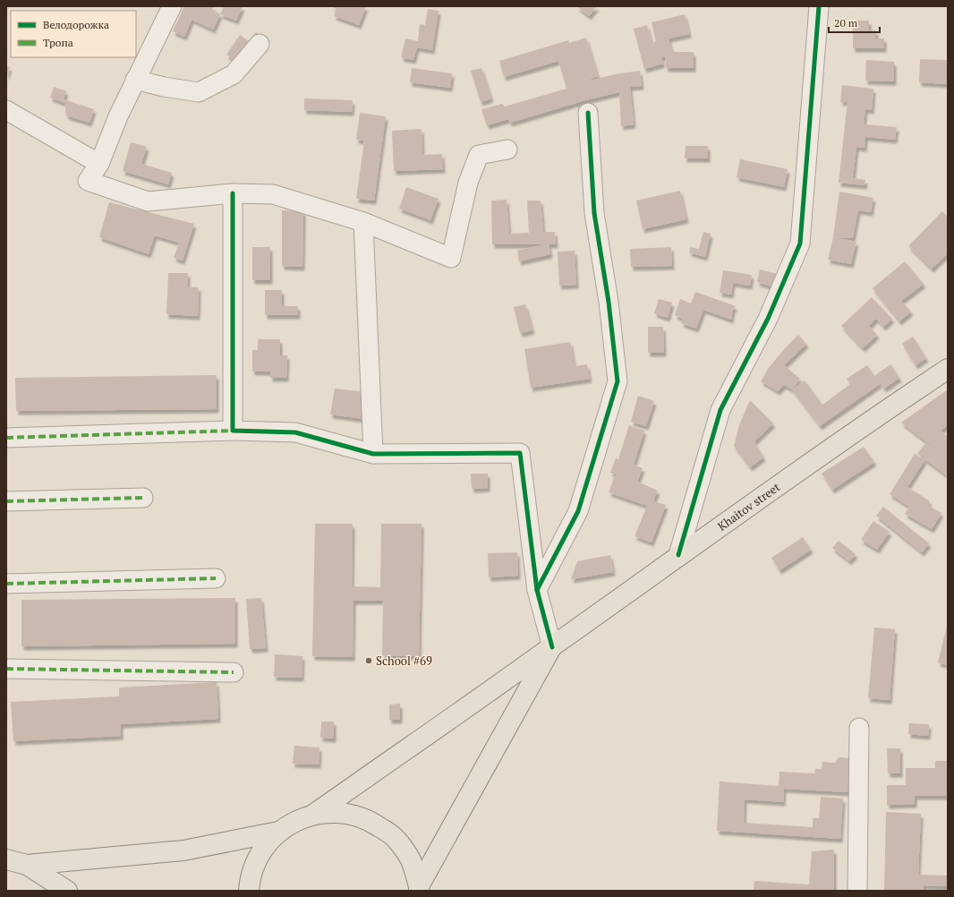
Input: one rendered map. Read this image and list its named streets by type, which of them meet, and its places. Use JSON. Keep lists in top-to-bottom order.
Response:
{
  "streets": {
    "main road": ["Khaitov street"]
  },
  "places": ["School #69"],
  "legend": ["Велодорожка", "Тропа"],
  "scale_bar": "20 m"
}
